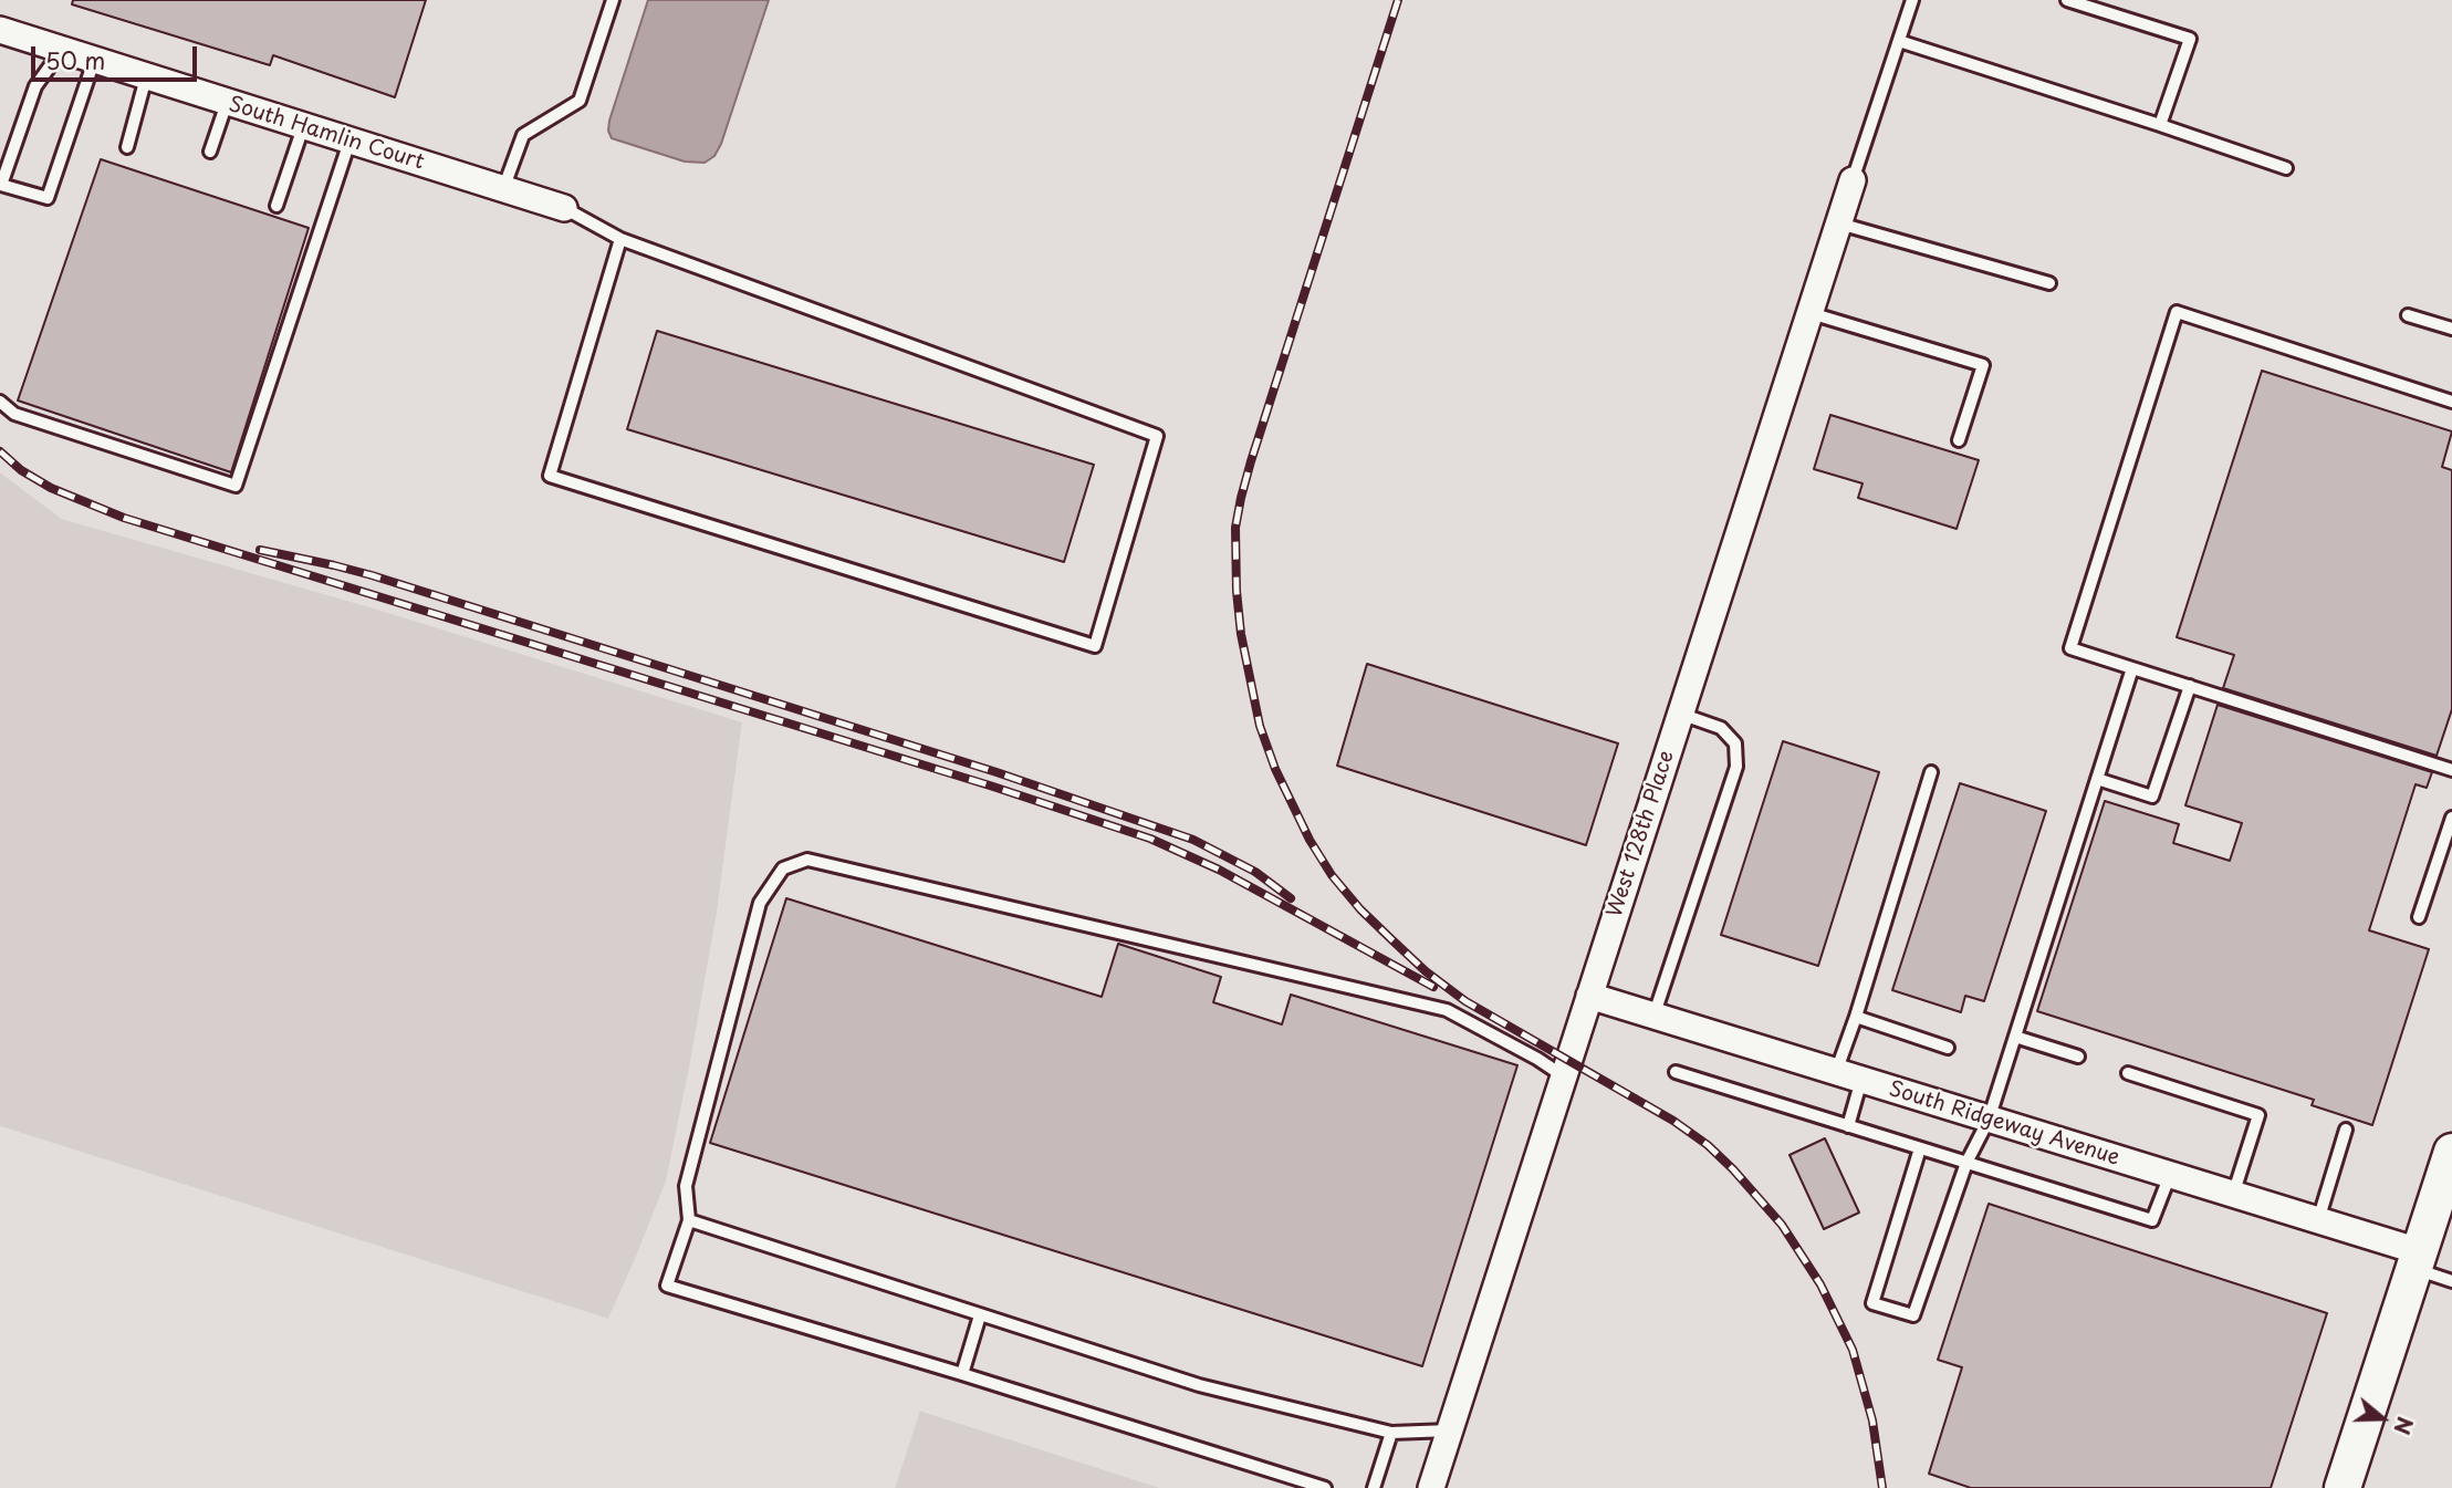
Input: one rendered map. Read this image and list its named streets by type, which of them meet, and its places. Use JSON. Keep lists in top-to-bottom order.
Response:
{
  "streets": {
    "street": ["South Hamlin Court", "West 128th Place", "South Ridgeway Avenue"]
  },
  "crossings": [
    ["West 128th Place", "South Ridgeway Avenue"]
  ],
  "scale_bar": "50 m",
  "north": "right"
}
